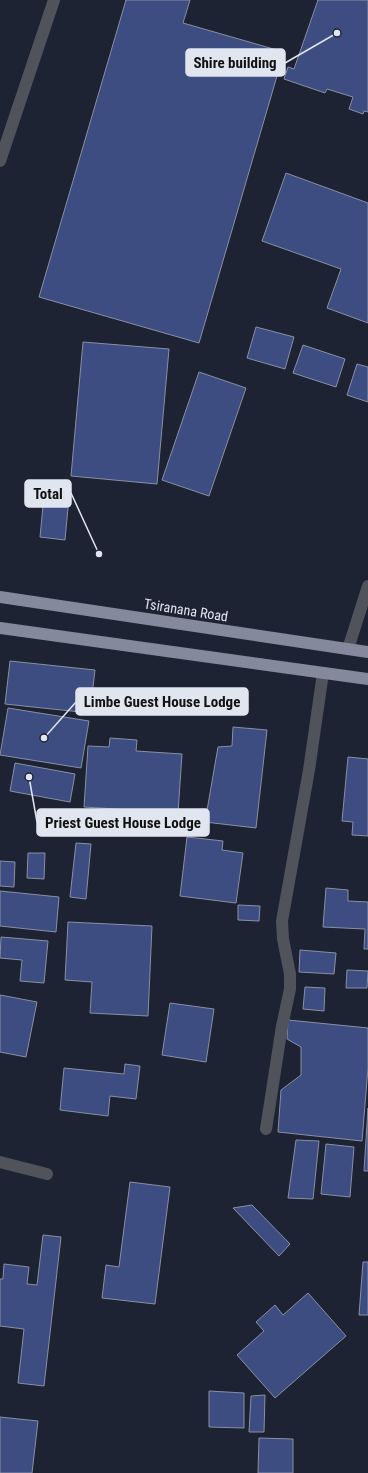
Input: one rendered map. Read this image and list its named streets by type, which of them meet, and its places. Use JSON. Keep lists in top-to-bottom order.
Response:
{
  "streets": {
    "highway": ["Tsiranana Road"]
  },
  "places": [
    "Shire building",
    "Total",
    "Limbe Guest House Lodge",
    "Priest Guest House Lodge"
  ]
}
